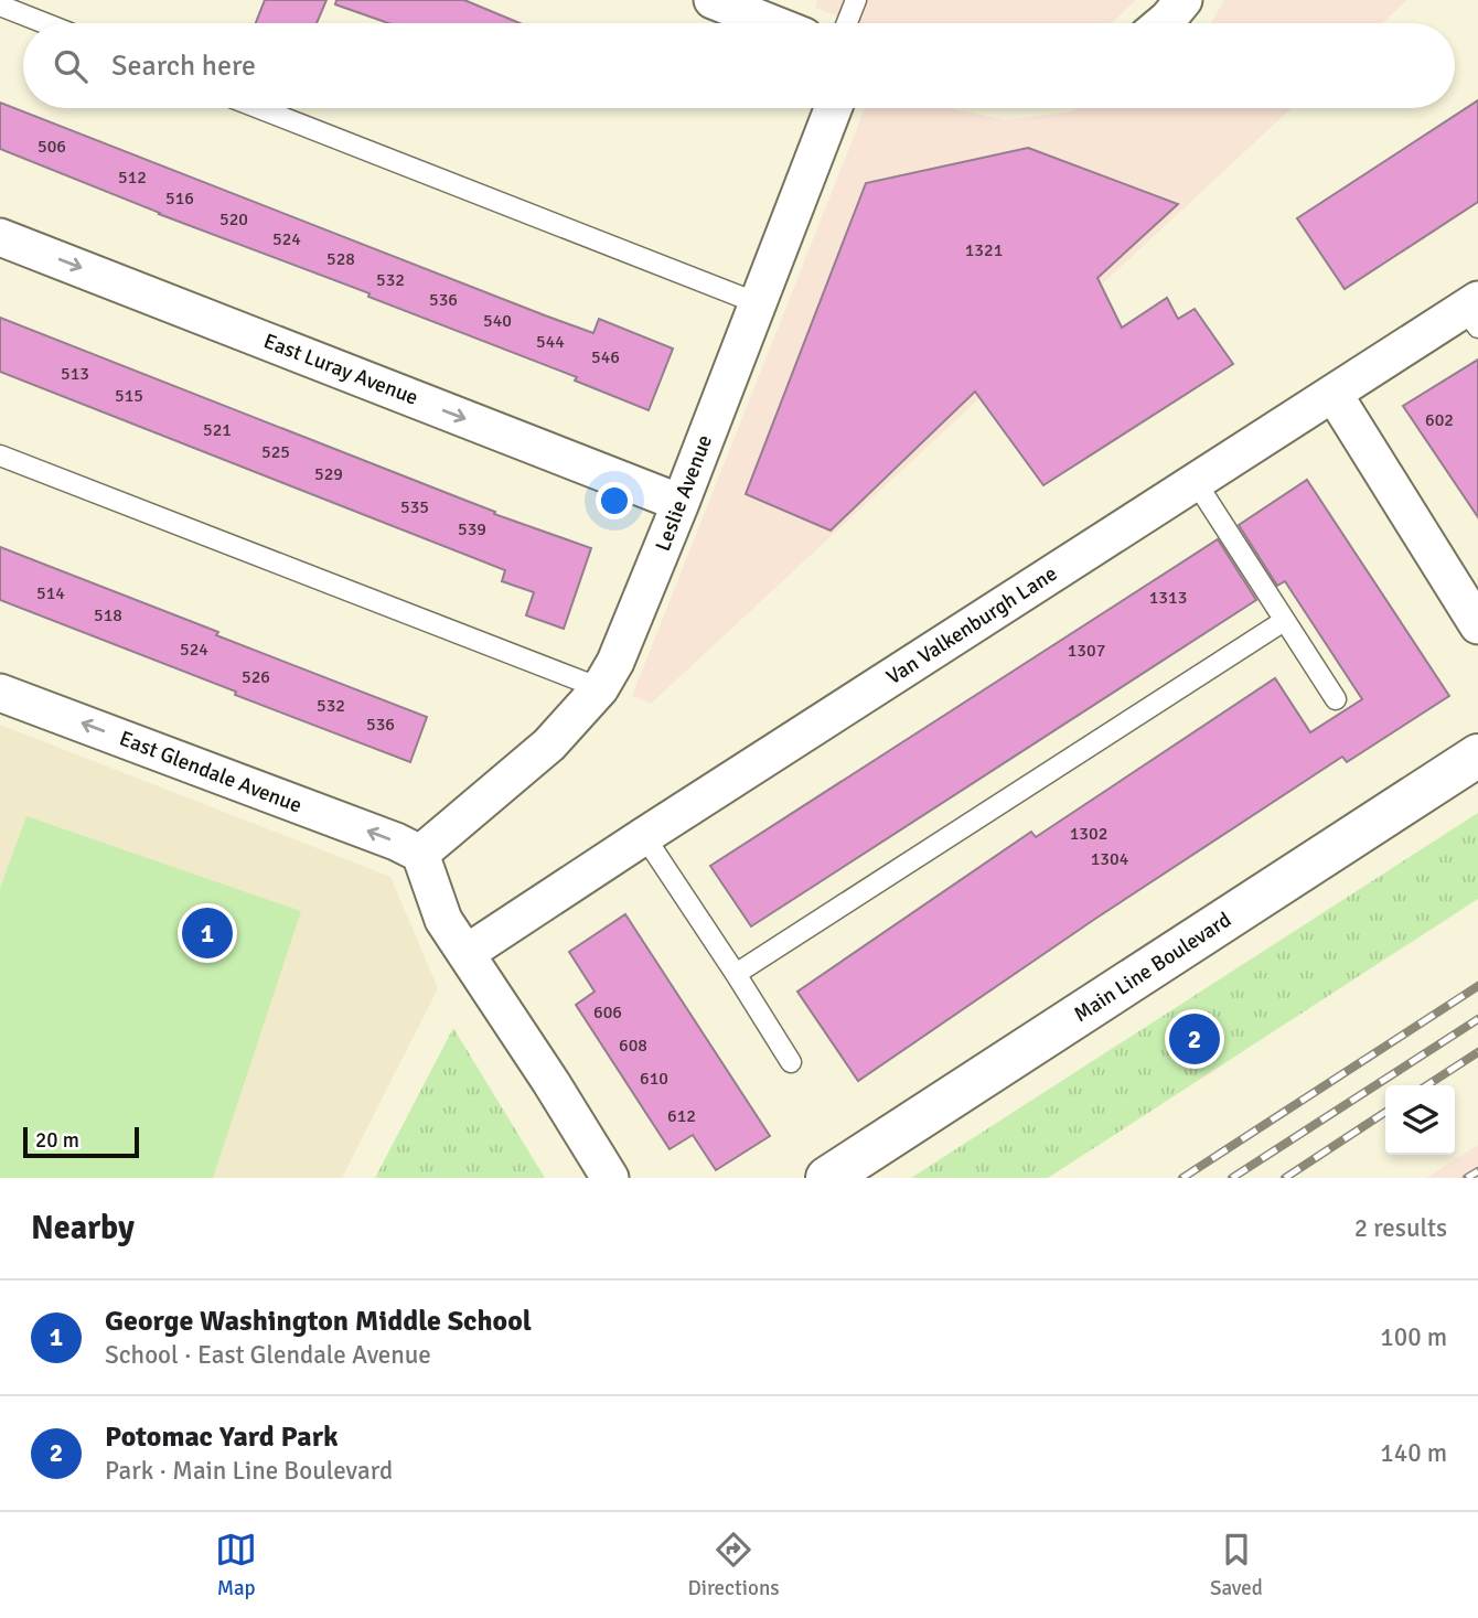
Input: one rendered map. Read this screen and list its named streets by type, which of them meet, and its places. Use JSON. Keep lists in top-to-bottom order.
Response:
{
  "streets": {
    "street": [
      "East Luray Avenue",
      "Leslie Avenue",
      "Van Valkenburgh Lane",
      "East Glendale Avenue",
      "Main Line Boulevard"
    ]
  },
  "crossings": [
    ["East Luray Avenue", "Leslie Avenue"],
    ["Leslie Avenue", "East Glendale Avenue"]
  ],
  "one_way": ["East Luray Avenue", "East Glendale Avenue"],
  "house_numbers": [
    "506",
    "512",
    "516",
    "520",
    "524",
    "1321",
    "528",
    "532",
    "536",
    "540",
    "544",
    "546",
    "513",
    "515",
    "602",
    "521",
    "525",
    "529",
    "535",
    "539",
    "514",
    "1313",
    "518",
    "524",
    "1307",
    "526",
    "532",
    "536",
    "1302",
    "1304",
    "606",
    "608",
    "610",
    "612"
  ],
  "scale_bar": "20 m",
  "page": {
    "search": "Search here",
    "pins": ["1", "2"],
    "scale": "20 m",
    "heading": ["Nearby", "2 results"],
    "list": [
      {
        "mark": "1",
        "name": "George Washington Middle School",
        "note": "School · East Glendale Avenue",
        "value": "100 m"
      },
      {
        "mark": "2",
        "name": "Potomac Yard Park",
        "note": "Park · Main Line Boulevard",
        "value": "140 m"
      }
    ],
    "nav": ["Map", "Directions", "Saved"]
  }
}
